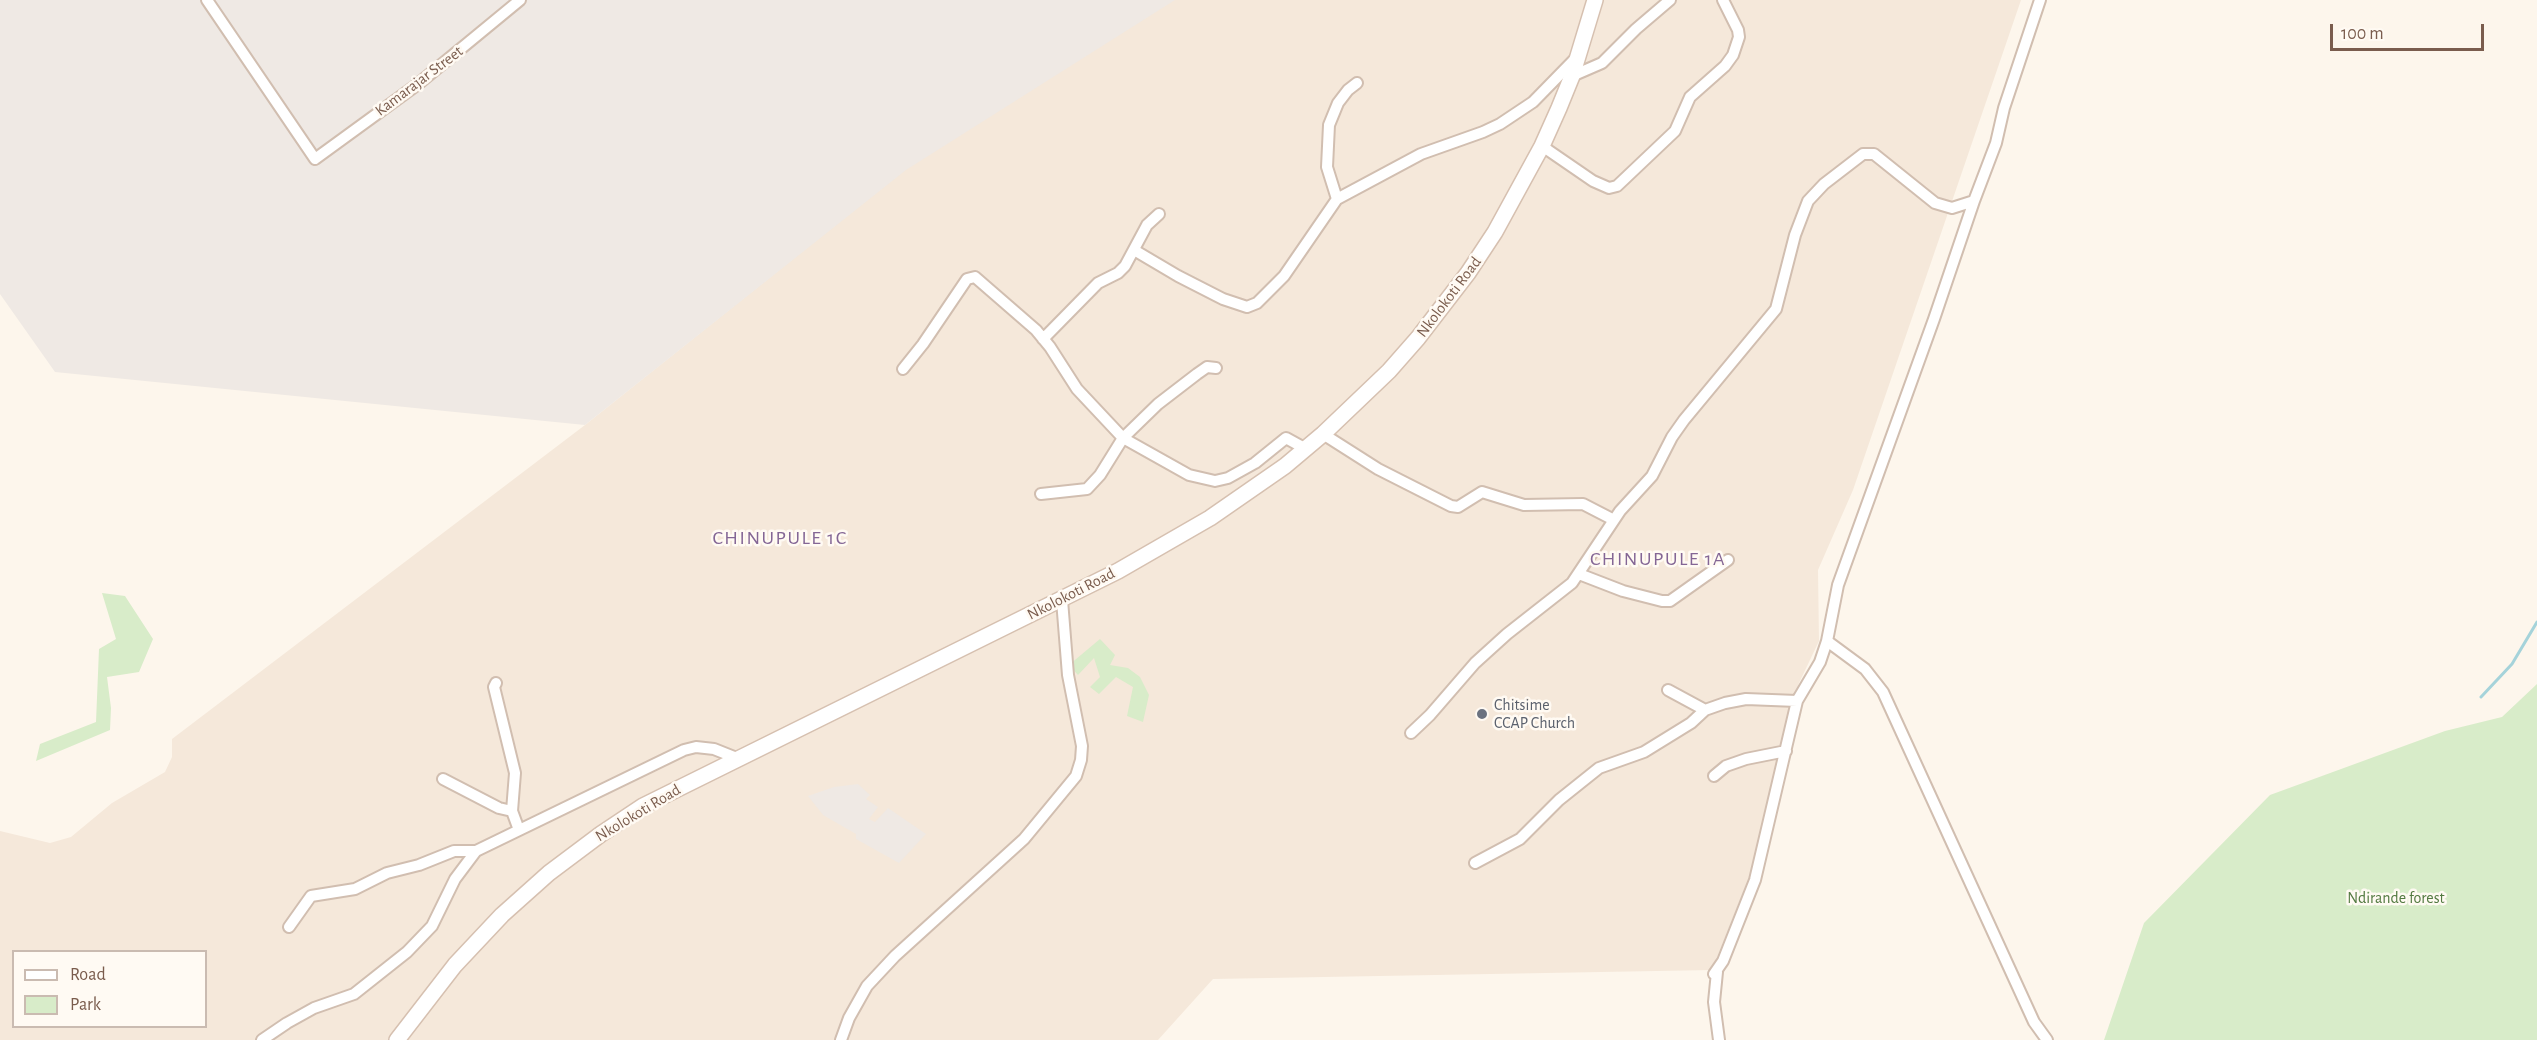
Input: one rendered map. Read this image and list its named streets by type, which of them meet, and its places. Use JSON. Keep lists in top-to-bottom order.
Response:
{
  "streets": {
    "main road": ["Nkolokoti Road"],
    "street": ["Kamarajar Street"]
  },
  "districts": ["CHINUPULE 1C", "CHINUPULE 1A"],
  "parks": ["Ndirande forest"],
  "places": ["Chitsime CCAP Church"],
  "legend": ["Road", "Park"],
  "scale_bar": "100 m"
}
